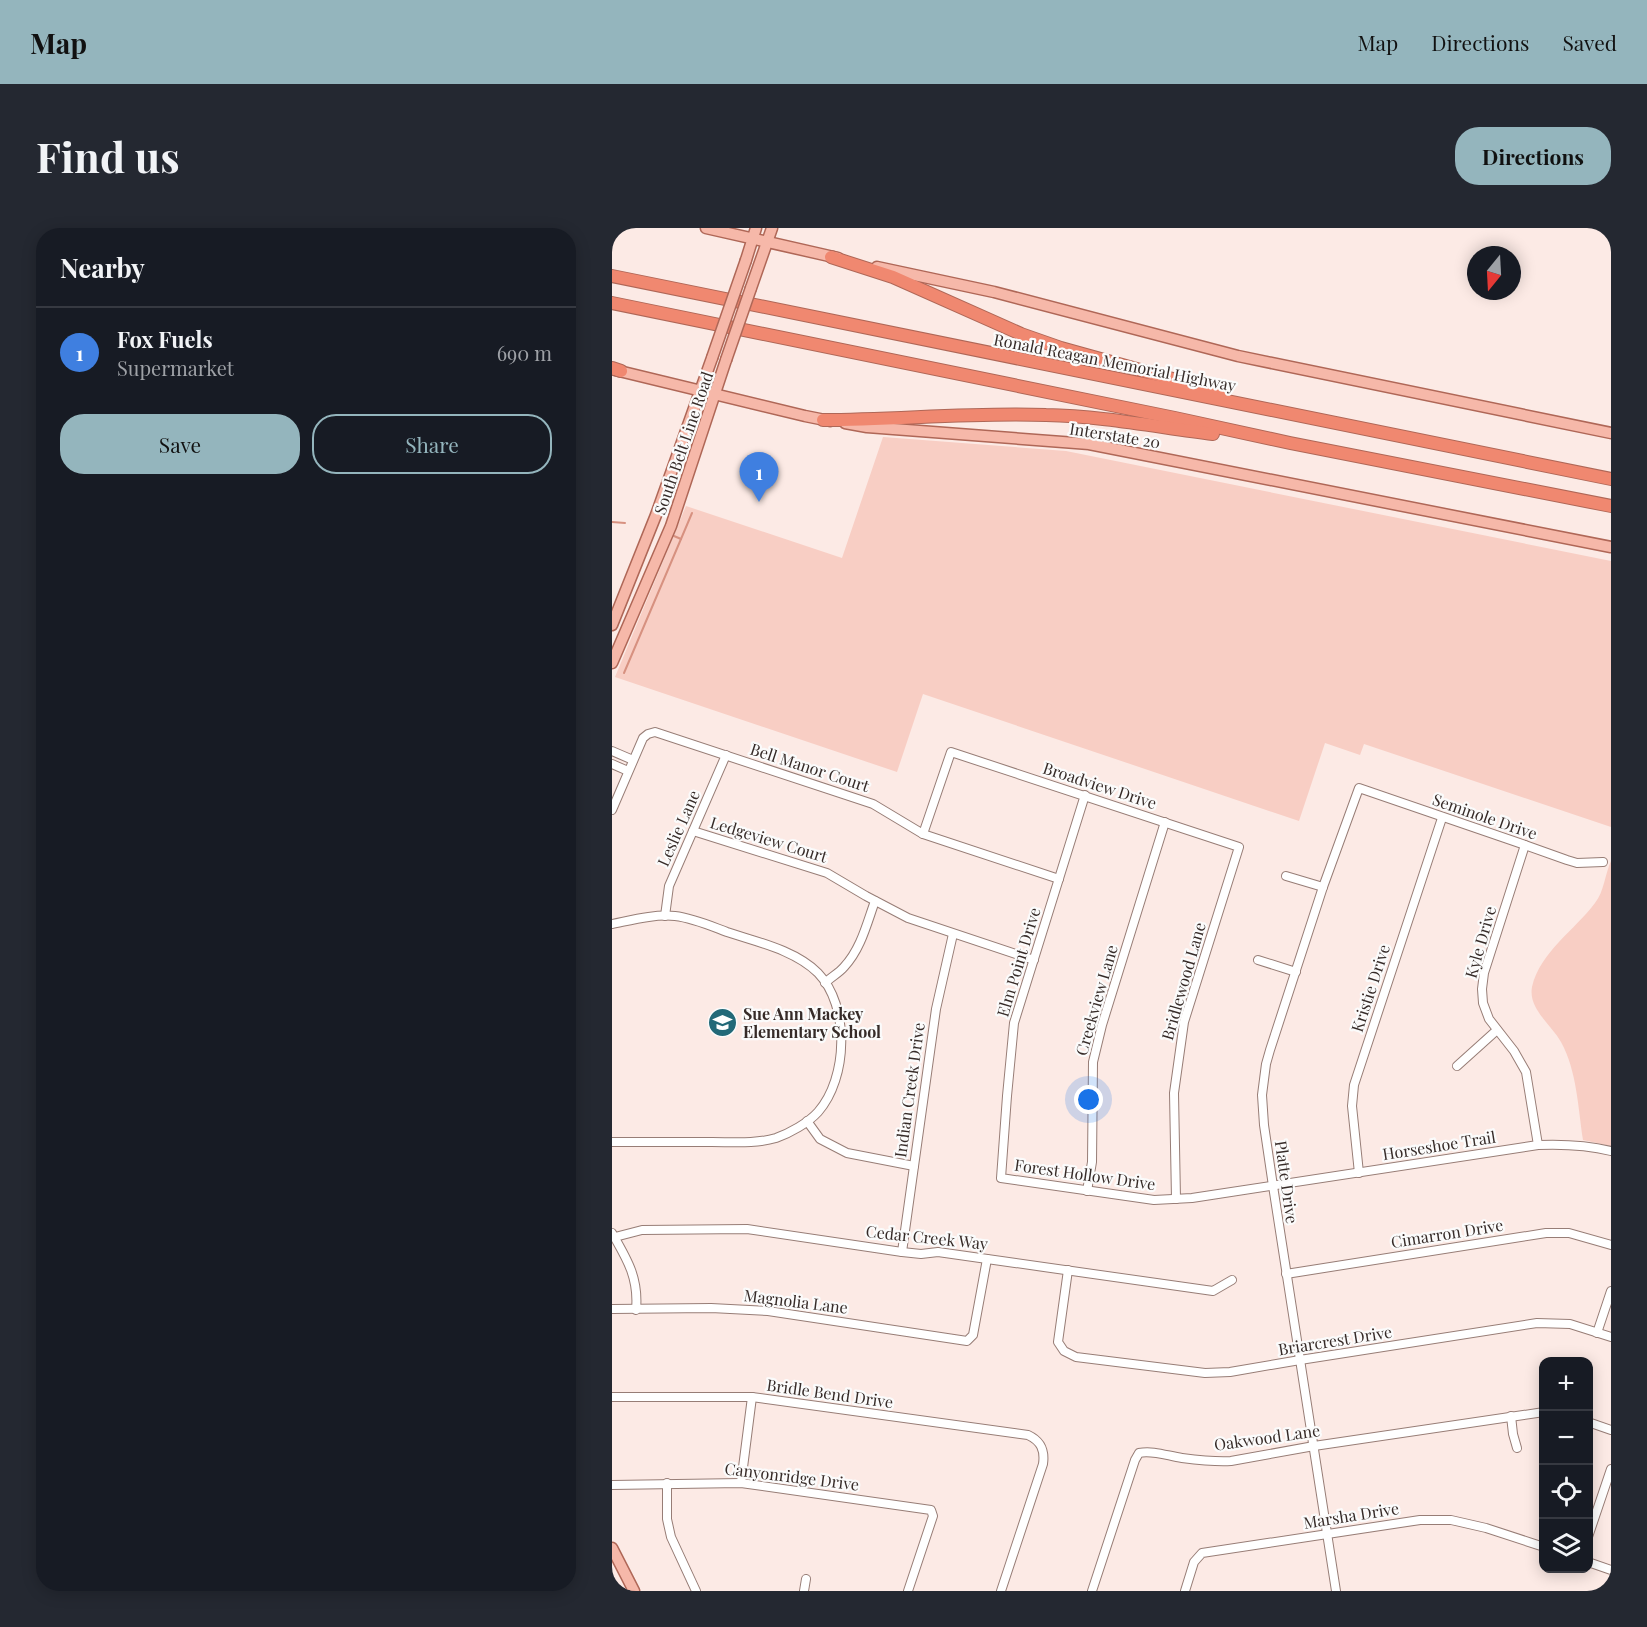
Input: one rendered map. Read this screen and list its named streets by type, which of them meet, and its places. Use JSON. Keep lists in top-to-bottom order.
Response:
{
  "streets": {
    "highway": ["Ronald Reagan Memorial Highway"],
    "main road": ["Interstate 20", "South Belt Line Road"],
    "street": [
      "Bell Manor Court",
      "Broadview Drive",
      "Seminole Drive",
      "Leslie Lane",
      "Ledgeview Court",
      "Kyle Drive",
      "Elm Point Drive",
      "Bridlewood Lane",
      "Kristie Drive",
      "Creekview Lane",
      "Indian Creek Drive",
      "Horseshoe Trail",
      "Forest Hollow Drive",
      "Platte Drive",
      "Cimarron Drive",
      "Cedar Creek Way",
      "Magnolia Lane",
      "Briarcrest Drive",
      "Bridle Bend Drive",
      "Oakwood Lane",
      "Canyonridge Drive",
      "Marsha Drive"
    ]
  },
  "crossings": [
    ["Interstate 20", "South Belt Line Road"],
    ["Bell Manor Court", "Broadview Drive"],
    ["Bell Manor Court", "Leslie Lane"],
    ["Bell Manor Court", "Elm Point Drive"],
    ["Broadview Drive", "Elm Point Drive"],
    ["Broadview Drive", "Bridlewood Lane"],
    ["Broadview Drive", "Creekview Lane"],
    ["Seminole Drive", "Kyle Drive"],
    ["Seminole Drive", "Kristie Drive"],
    ["Seminole Drive", "Platte Drive"],
    ["Leslie Lane", "Ledgeview Court"],
    ["Ledgeview Court", "Elm Point Drive"],
    ["Ledgeview Court", "Indian Creek Drive"],
    ["Kyle Drive", "Horseshoe Trail"],
    ["Elm Point Drive", "Forest Hollow Drive"],
    ["Bridlewood Lane", "Forest Hollow Drive"],
    ["Kristie Drive", "Horseshoe Trail"],
    ["Creekview Lane", "Forest Hollow Drive"],
    ["Indian Creek Drive", "Cedar Creek Way"],
    ["Horseshoe Trail", "Forest Hollow Drive"],
    ["Horseshoe Trail", "Platte Drive"],
    ["Forest Hollow Drive", "Platte Drive"],
    ["Platte Drive", "Cimarron Drive"],
    ["Platte Drive", "Briarcrest Drive"],
    ["Platte Drive", "Oakwood Lane"],
    ["Platte Drive", "Marsha Drive"],
    ["Cedar Creek Way", "Magnolia Lane"],
    ["Cedar Creek Way", "Briarcrest Drive"]
  ],
  "places": {
    "school or university": ["Sue Ann Mackey Elementary School"]
  },
  "north": "bottom",
  "page": {
    "header": "Map",
    "nav": ["Map", "Directions", "Saved"],
    "buttons": [
      "Directions",
      ["Save", "Share"]
    ],
    "title": "Find us",
    "heading": "Nearby",
    "list": [
      {
        "mark": "1",
        "name": "Fox Fuels",
        "note": "Supermarket",
        "value": "690 m"
      }
    ],
    "pins": "1",
    "map_buttons": ["+", "−"]
  }
}
